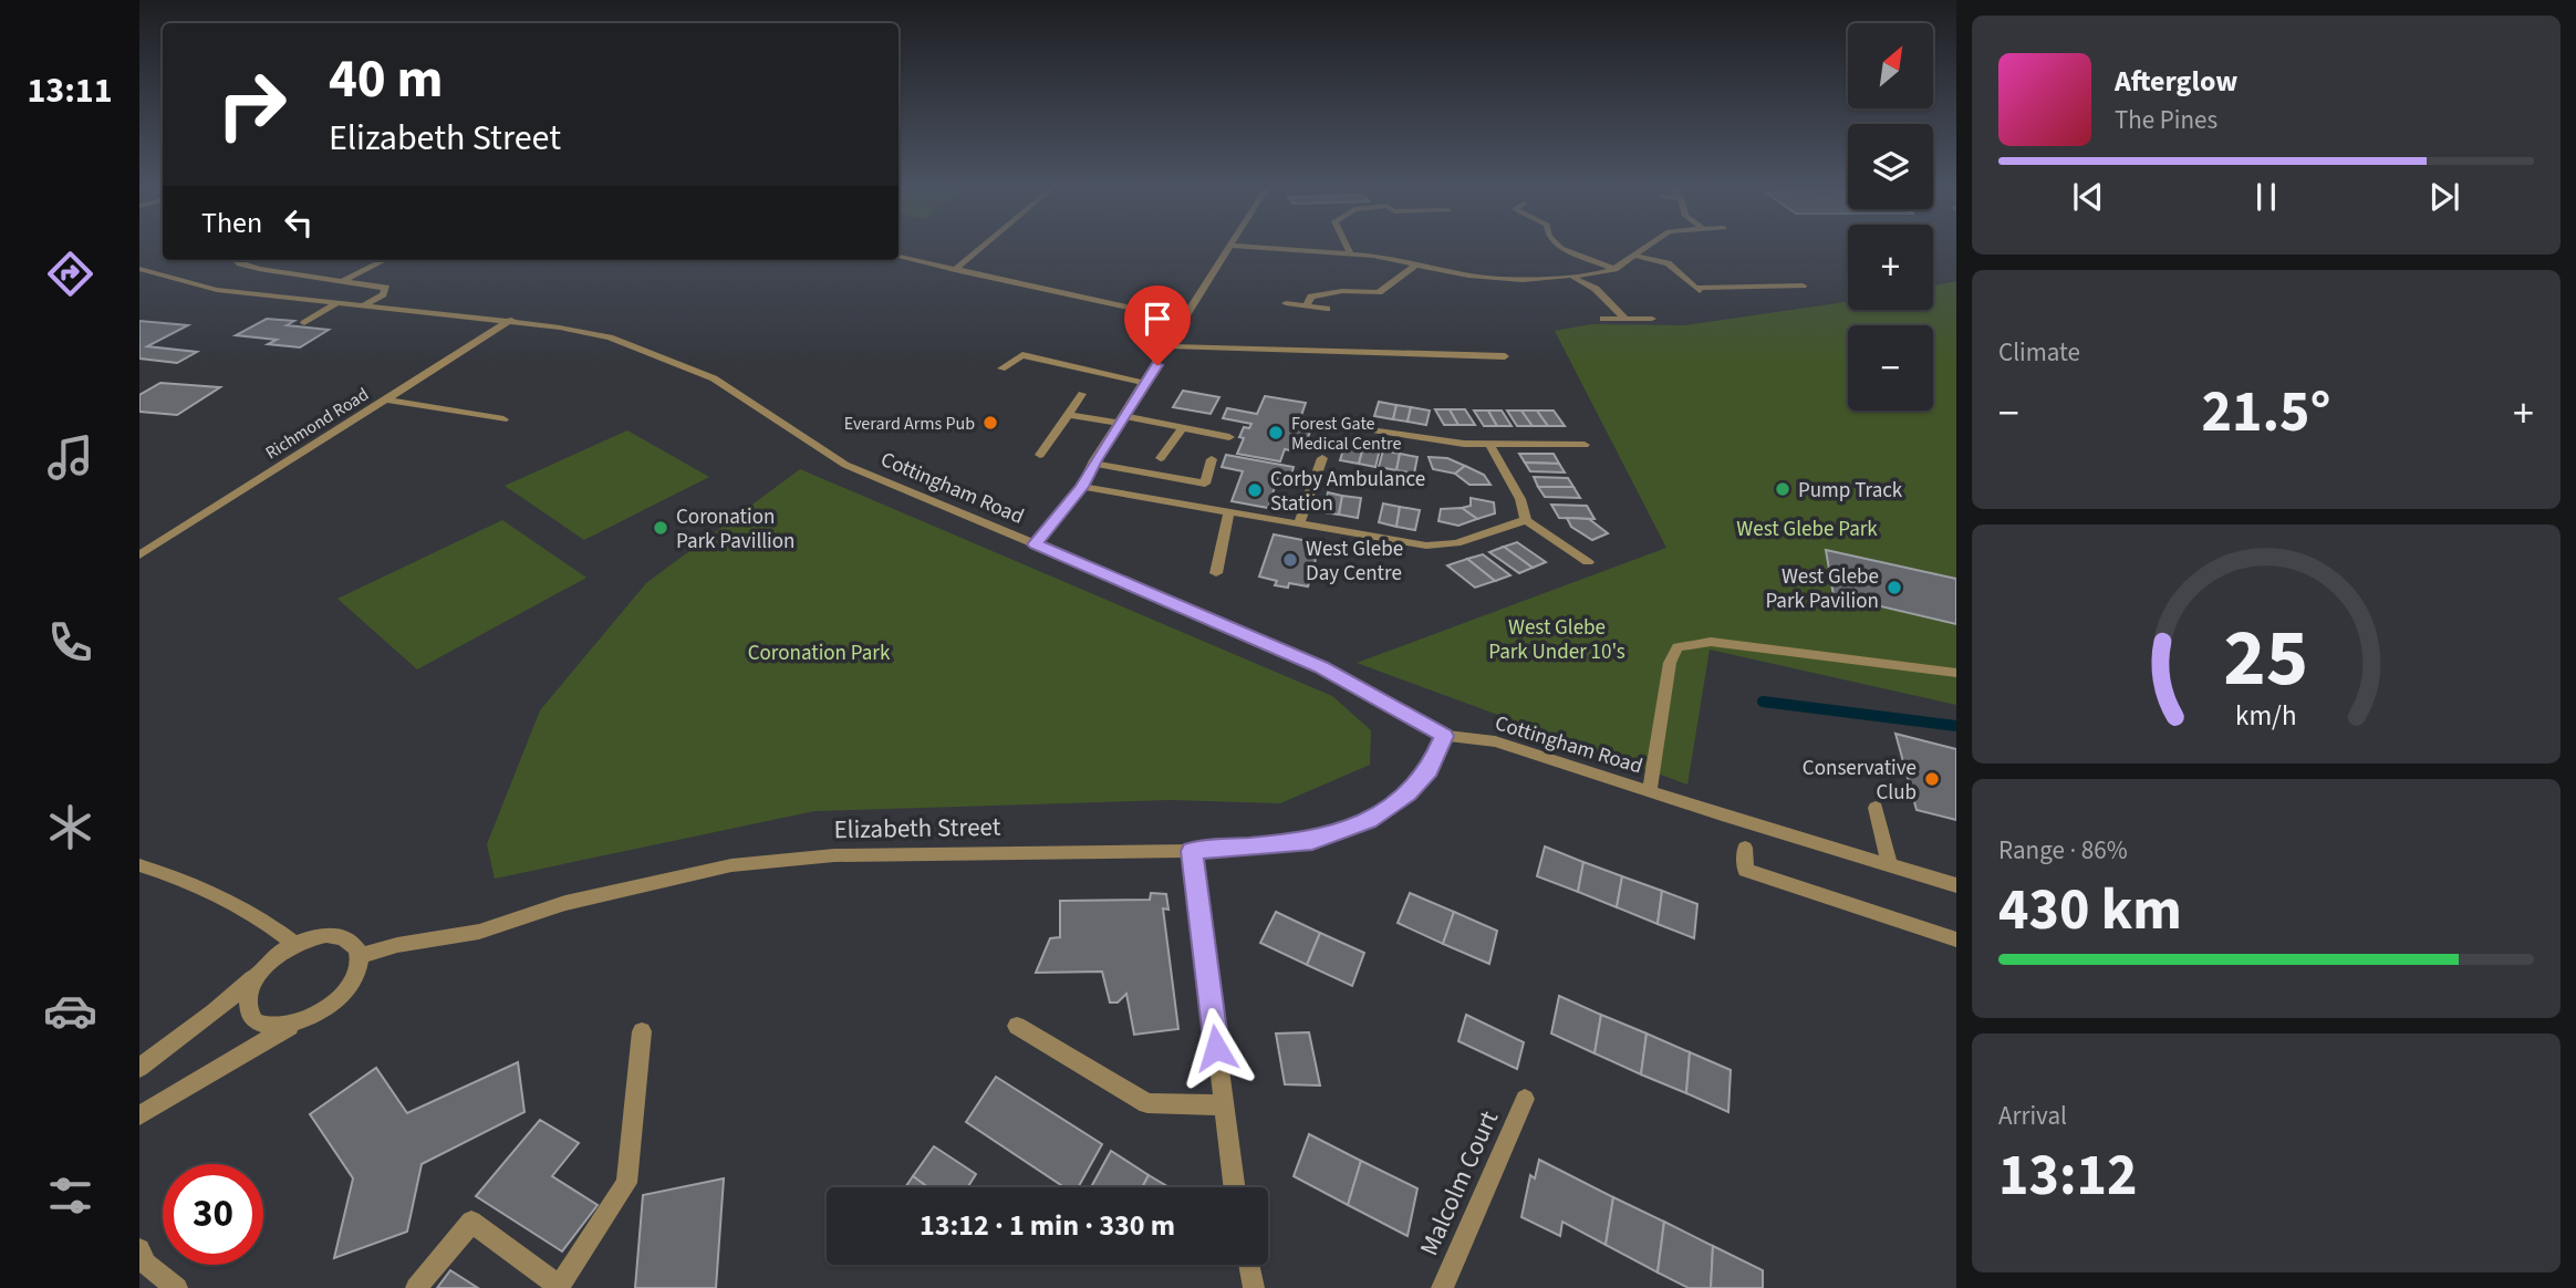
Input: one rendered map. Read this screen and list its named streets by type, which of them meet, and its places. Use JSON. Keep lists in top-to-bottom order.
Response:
{
  "streets": {
    "street": [
      "Richmond Road",
      "Cottingham Road",
      "Elizabeth Street",
      "Malcolm Court"
    ]
  },
  "crossings": [
    ["Richmond Road", "Cottingham Road"],
    ["Cottingham Road", "Elizabeth Street"]
  ],
  "parks": ["West Glebe Park", "West Glebe Park Under 10's", "Coronation Park"],
  "places": [
    "Everard Arms Pub",
    "Forest Gate Medical Centre",
    "Pump Track",
    "Corby Ambulance Station",
    "Coronation Park Pavillion",
    "West Glebe Day Centre",
    "West Glebe Park Pavilion",
    "Conservative Club"
  ],
  "north": "top right",
  "page": {
    "tabs": "13:11",
    "map_buttons": ["+", "−"],
    "turn": ["40 m", "Elizabeth Street"],
    "song": ["Afterglow", "The Pines"],
    "then": "Then",
    "tile": [
      "Climate",
      ["Range · 86%", "430 km"],
      ["Arrival", "13:12"]
    ],
    "heat": ["−", "21.5°", "+"],
    "limit": "30",
    "trip": "13:12 · 1 min · 330 m",
    "gauge": ["25", "km/h"]
  }
}
